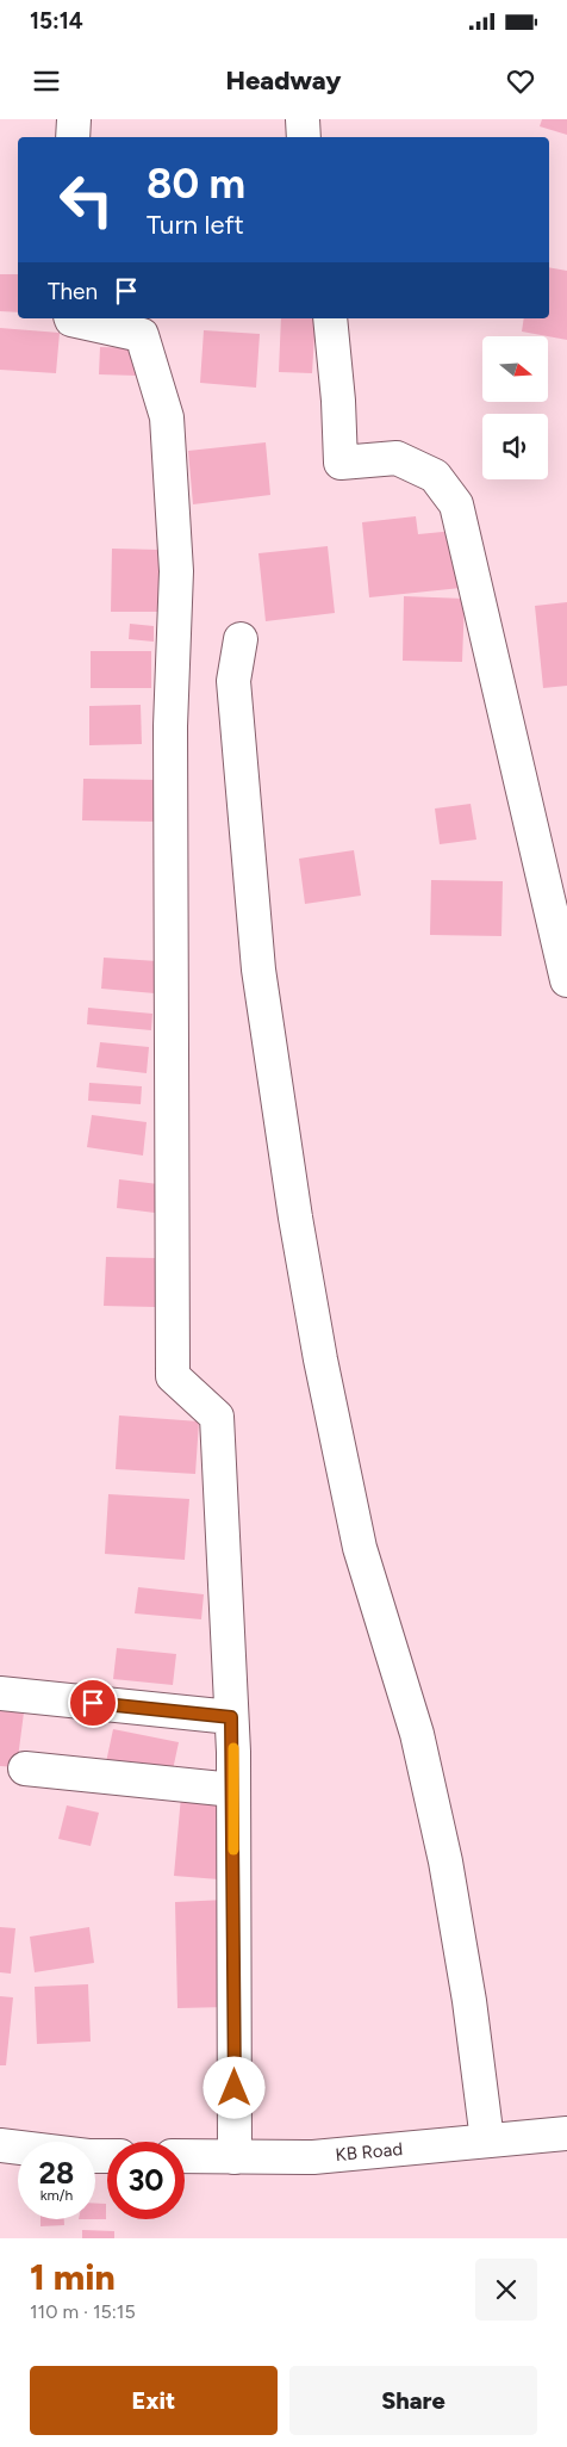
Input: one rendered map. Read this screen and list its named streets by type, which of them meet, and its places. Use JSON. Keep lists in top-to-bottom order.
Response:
{
  "streets": {
    "street": ["KB Road"]
  },
  "north": "right",
  "page": {
    "status": "15:14",
    "header": "Headway",
    "turn": ["80 m", "Turn left"],
    "then": "Then",
    "speed": "28 km/h",
    "limit": "30",
    "heading": ["1 min", "110 m · 15:15"],
    "buttons": ["Exit", "Share"]
  }
}
